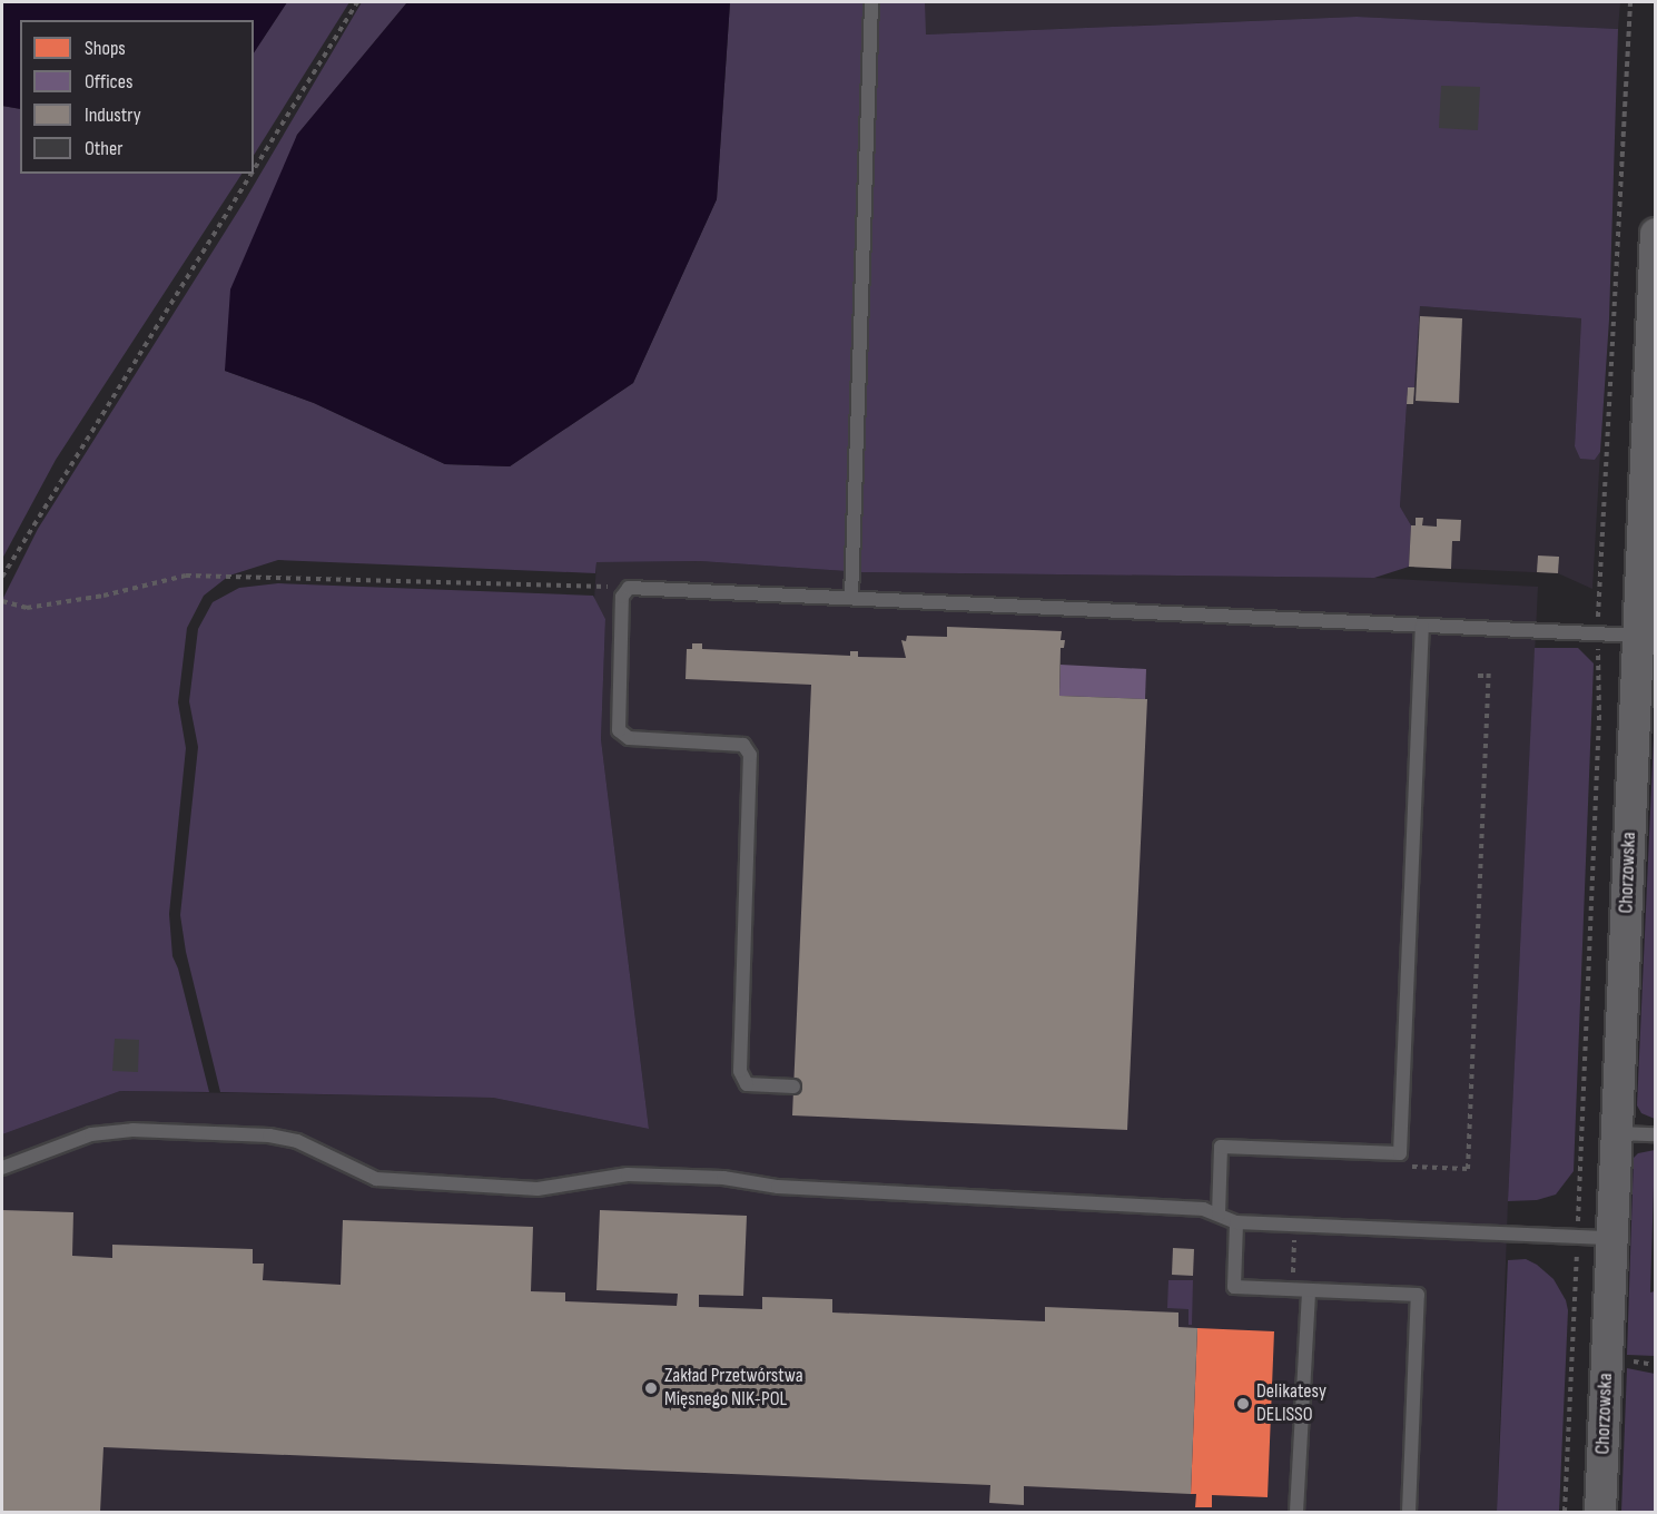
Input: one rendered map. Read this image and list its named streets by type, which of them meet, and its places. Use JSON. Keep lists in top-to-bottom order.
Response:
{
  "streets": {
    "street": ["Chorzowska"]
  },
  "places": ["Zakład Przetwórstwa Mięsnego NIK-POL", "Delikatesy DELISSO"],
  "legend": [
    "Shops",
    "Offices",
    "Industry",
    "Other"
  ]
}
